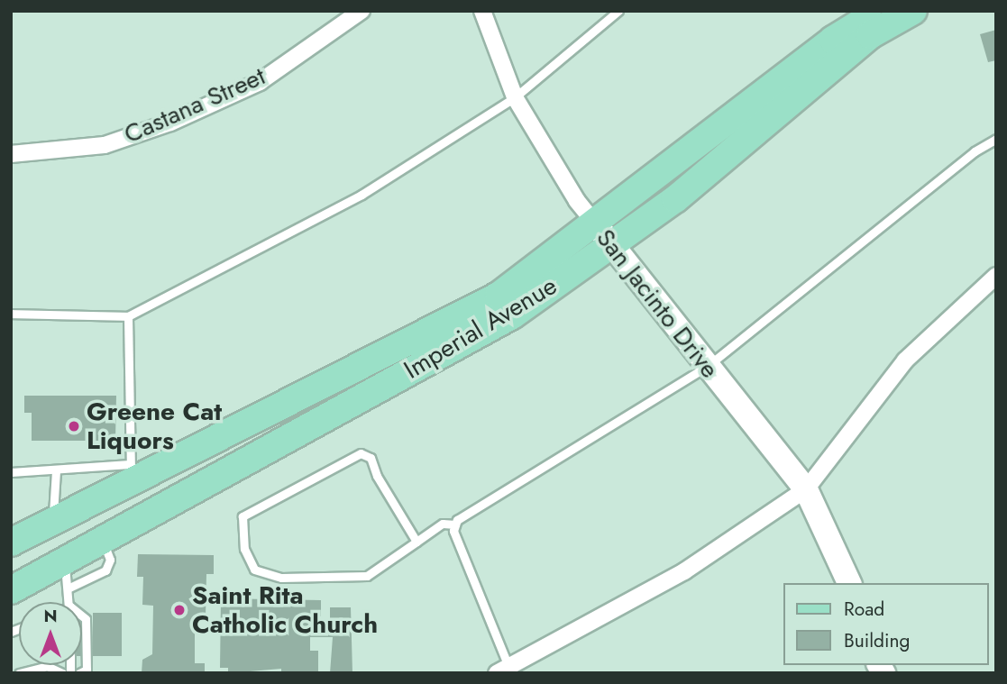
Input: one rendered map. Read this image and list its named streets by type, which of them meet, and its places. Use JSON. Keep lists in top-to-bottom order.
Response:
{
  "streets": {
    "main road": ["Imperial Avenue"],
    "street": ["Castana Street", "San Jacinto Drive"]
  },
  "crossings": [
    ["San Jacinto Drive", "Imperial Avenue"]
  ],
  "places": ["Greene Cat Liquors", "Saint Rita Catholic Church"],
  "legend": ["Road", "Building"],
  "north": "top"
}
